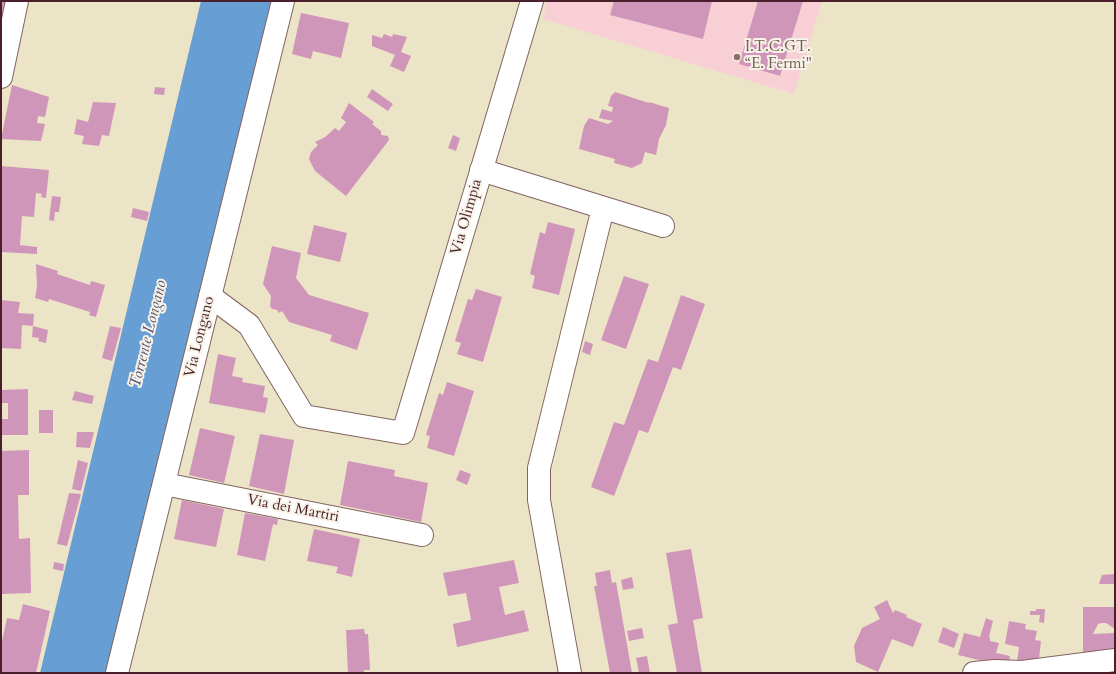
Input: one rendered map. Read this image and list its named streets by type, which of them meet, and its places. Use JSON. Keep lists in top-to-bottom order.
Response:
{
  "streets": {
    "street": ["Via Olimpia", "Via Longano", "Via dei Martiri"]
  },
  "crossings": [
    ["Via Olimpia", "Via Longano"],
    ["Via Longano", "Via dei Martiri"]
  ],
  "water": ["Torrente Longano"],
  "places": ["I.T.C.GT. “E. Fermi\""]
}
